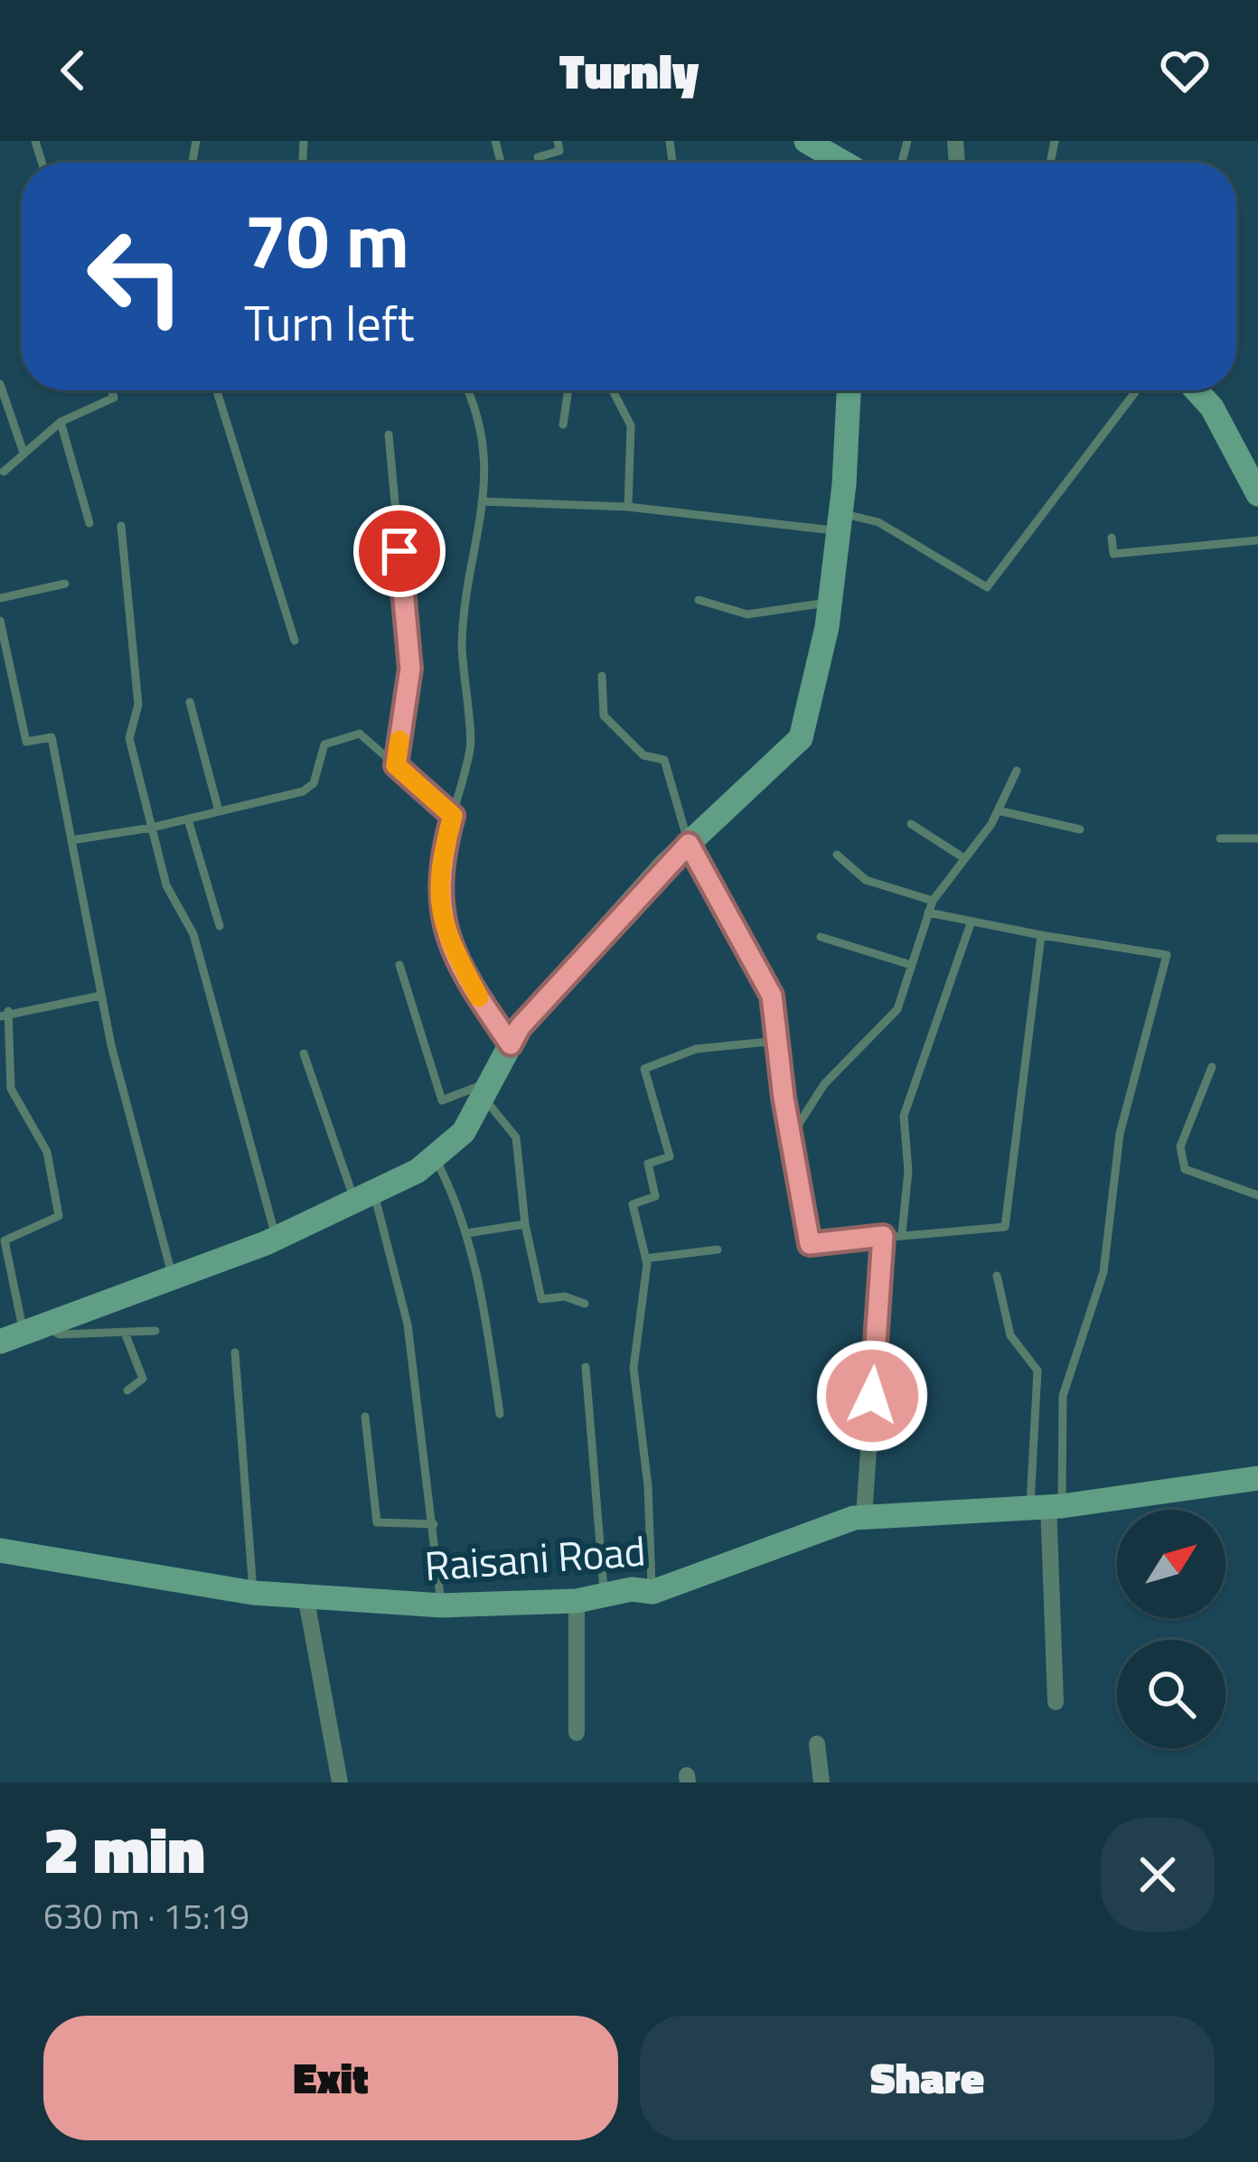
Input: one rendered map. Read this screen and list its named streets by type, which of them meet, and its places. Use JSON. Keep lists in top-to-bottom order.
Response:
{
  "streets": {
    "main road": ["Raisani Road"]
  },
  "north": "top right",
  "page": {
    "header": "Turnly",
    "turn": ["70 m", "Turn left"],
    "heading": ["2 min", "630 m · 15:19"],
    "buttons": ["Exit", "Share"]
  }
}
